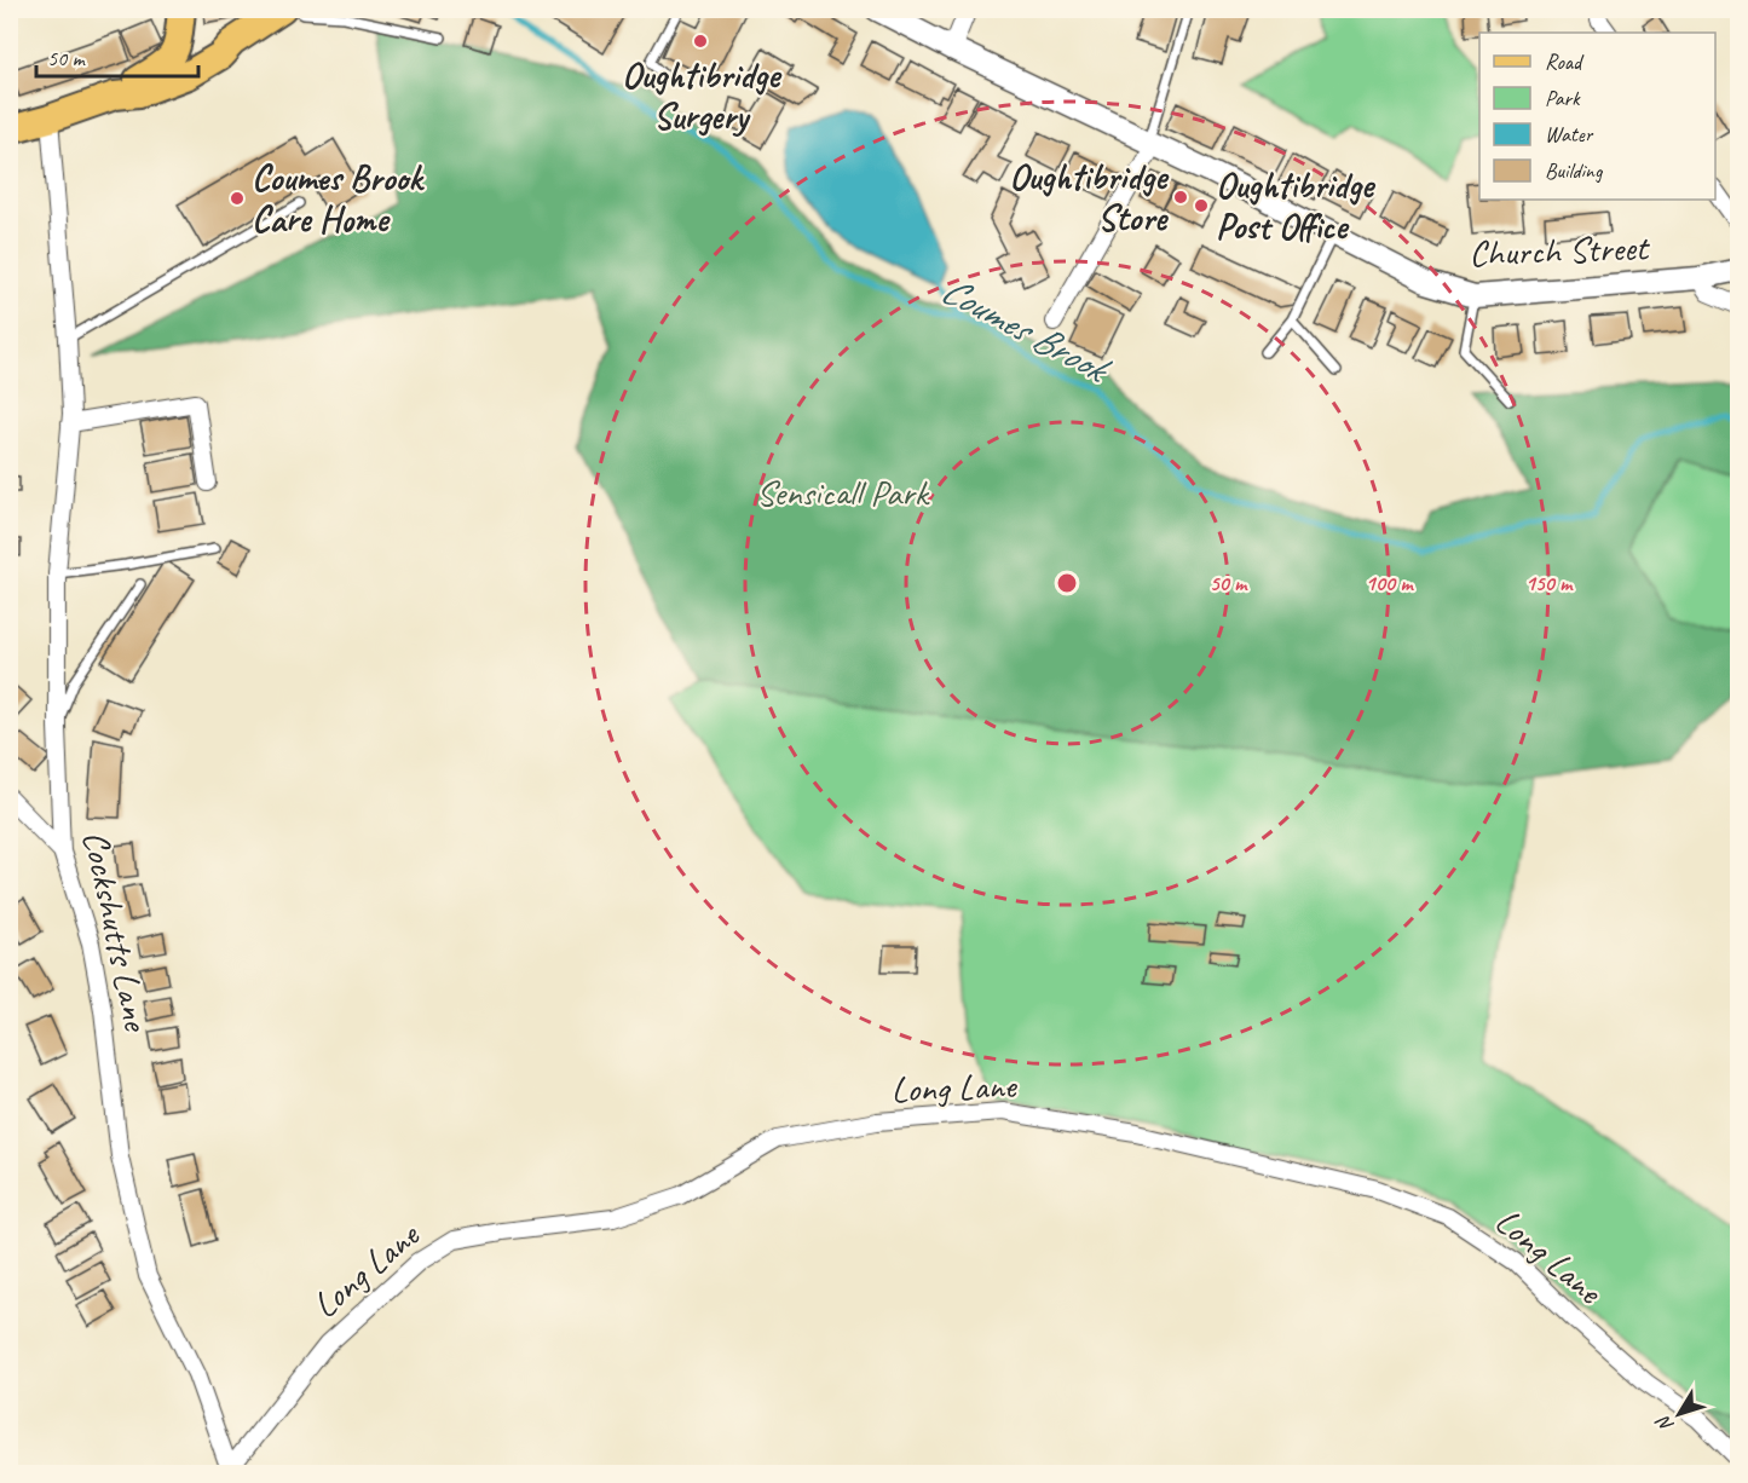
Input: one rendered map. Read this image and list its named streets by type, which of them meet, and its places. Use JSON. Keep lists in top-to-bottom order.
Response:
{
  "streets": {
    "street": ["Church Street", "Cockshutts Lane", "Long Lane"]
  },
  "crossings": [
    ["Cockshutts Lane", "Long Lane"]
  ],
  "water": ["Coumes Brook"],
  "parks": ["Sensicall Park"],
  "places": [
    "Oughtibridge Surgery",
    "Oughtibridge Store",
    "Coumes Brook Care Home",
    "Oughtibridge Post Office"
  ],
  "legend": [
    "Road",
    "Park",
    "Water",
    "Building"
  ],
  "scale_bar": "50 m",
  "north": "bottom left",
  "rings": ["50 m", "100 m", "150 m"]
}
